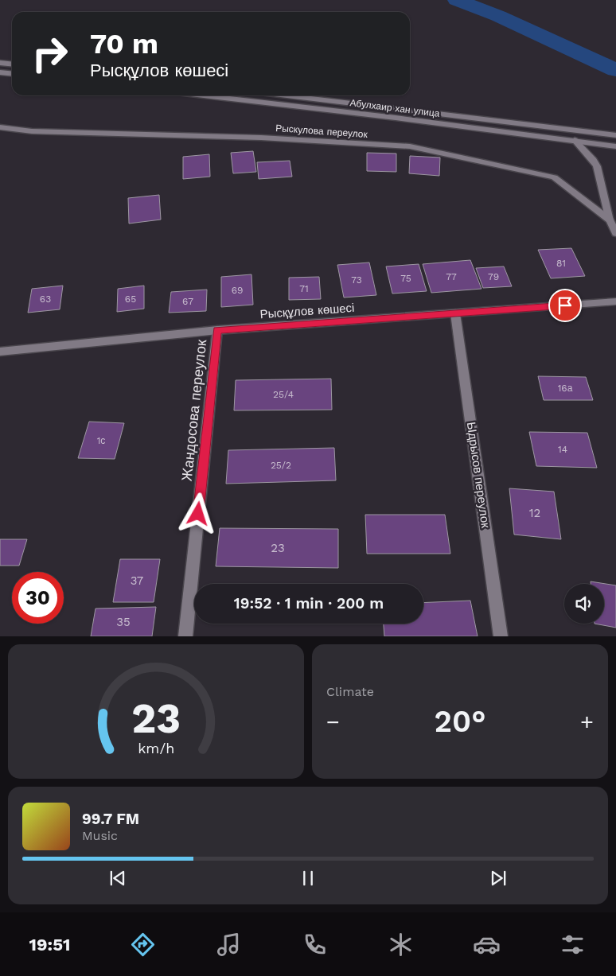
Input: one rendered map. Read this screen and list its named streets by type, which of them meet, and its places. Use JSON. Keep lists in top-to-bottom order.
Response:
{
  "streets": {
    "street": [
      "Абулхаир хан улица",
      "Рыскулова переулок",
      "Рысқұлов көшесі",
      "Жандосова переулок",
      "Ыдрысов переулок"
    ]
  },
  "crossings": [
    ["Рысқұлов көшесі", "Жандосова переулок"],
    ["Рысқұлов көшесі", "Ыдрысов переулок"]
  ],
  "house_numbers": [
    "81",
    "77",
    "79",
    "75",
    "73",
    "71",
    "69",
    "63",
    "65",
    "67",
    "16а",
    "25/4",
    "1с",
    "14",
    "25/2",
    "12",
    "23",
    "37",
    "35"
  ],
  "page": {
    "turn": ["70 m", "Рысқұлов көшесі"],
    "limit": "30",
    "trip": "19:52 · 1 min · 200 m",
    "tile": "Climate",
    "heat": ["−", "20°", "+"],
    "song": ["99.7 FM", "Music"],
    "tabs": "19:51",
    "gauge": ["23", "km/h"]
  }
}
